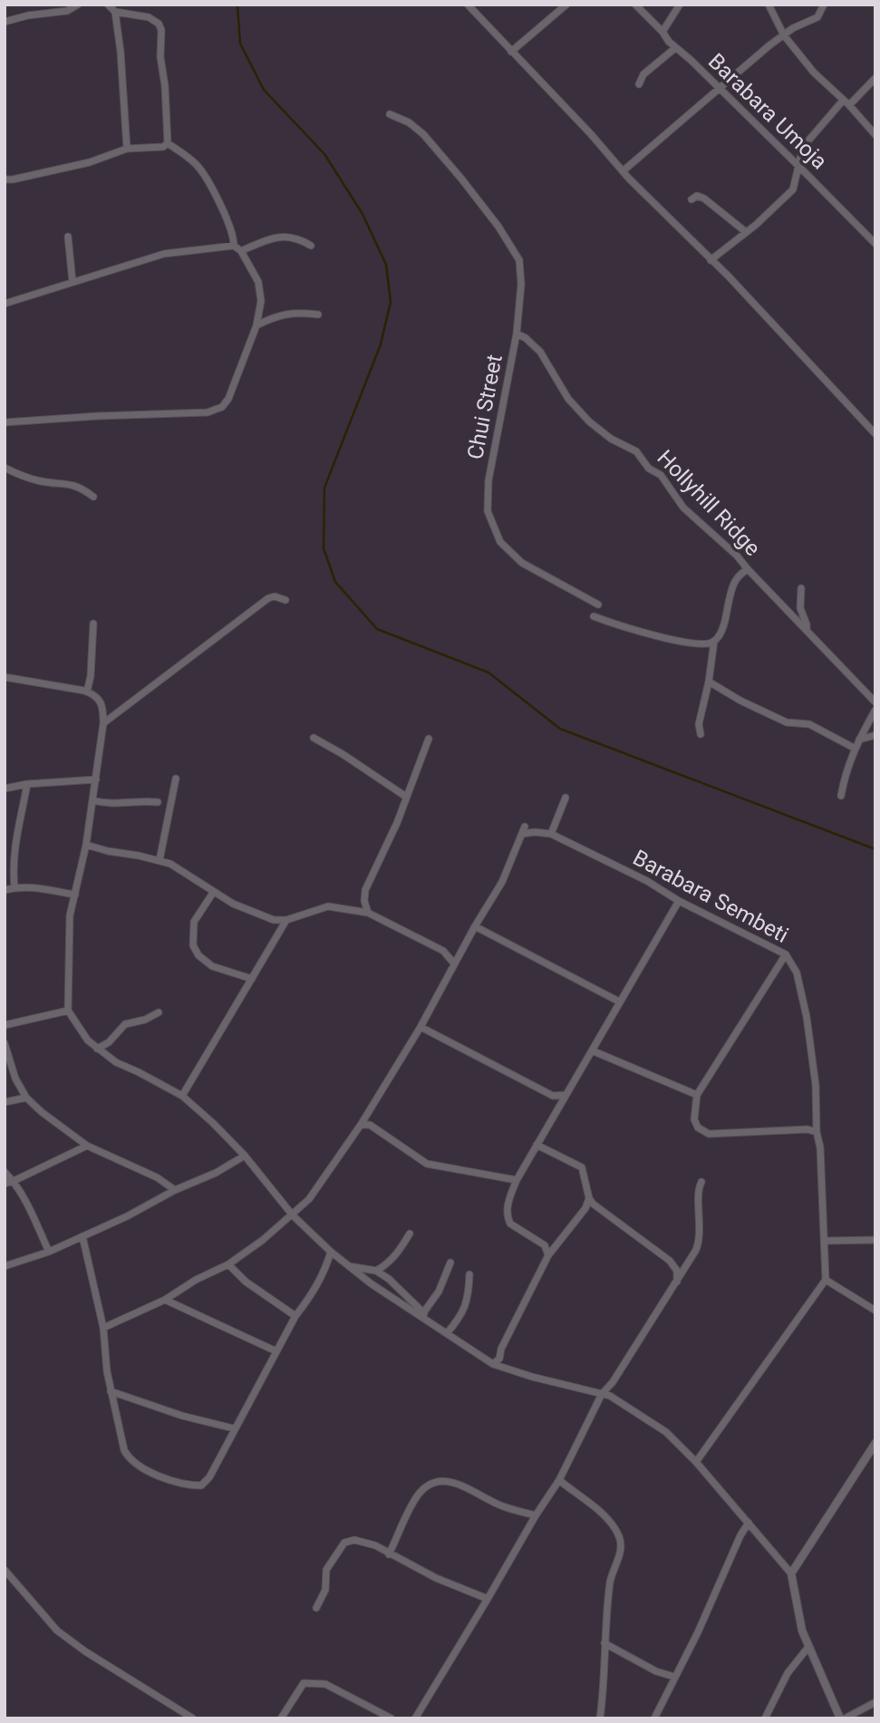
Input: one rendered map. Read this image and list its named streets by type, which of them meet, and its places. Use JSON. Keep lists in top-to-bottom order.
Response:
{
  "streets": {
    "street": [
      "Barabara Umoja",
      "Chui Street",
      "Hollyhill Ridge",
      "Barabara Sembeti"
    ]
  },
  "crossings": [
    ["Chui Street", "Hollyhill Ridge"]
  ]
}
